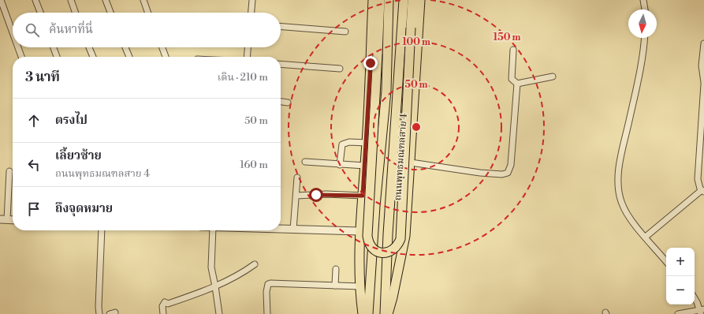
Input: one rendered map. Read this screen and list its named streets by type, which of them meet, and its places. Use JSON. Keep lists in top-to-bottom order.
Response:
{
  "streets": {
    "main road": ["ถนนพุทธมณฑลสาย 4"]
  },
  "north": "bottom",
  "page": {
    "search": "ค้นหาที่นี่",
    "heading": ["3 นาที", "เดิน · 210 m"],
    "list": [
      ["ตรงไป", "50 m"],
      ["เลี้ยวซ้าย", "ถนนพุทธมณฑลสาย 4", "160 m"],
      "ถึงจุดหมาย"
    ],
    "map_buttons": ["+", "−"]
  },
  "rings": ["150 m", "100 m", "50 m"]
}
